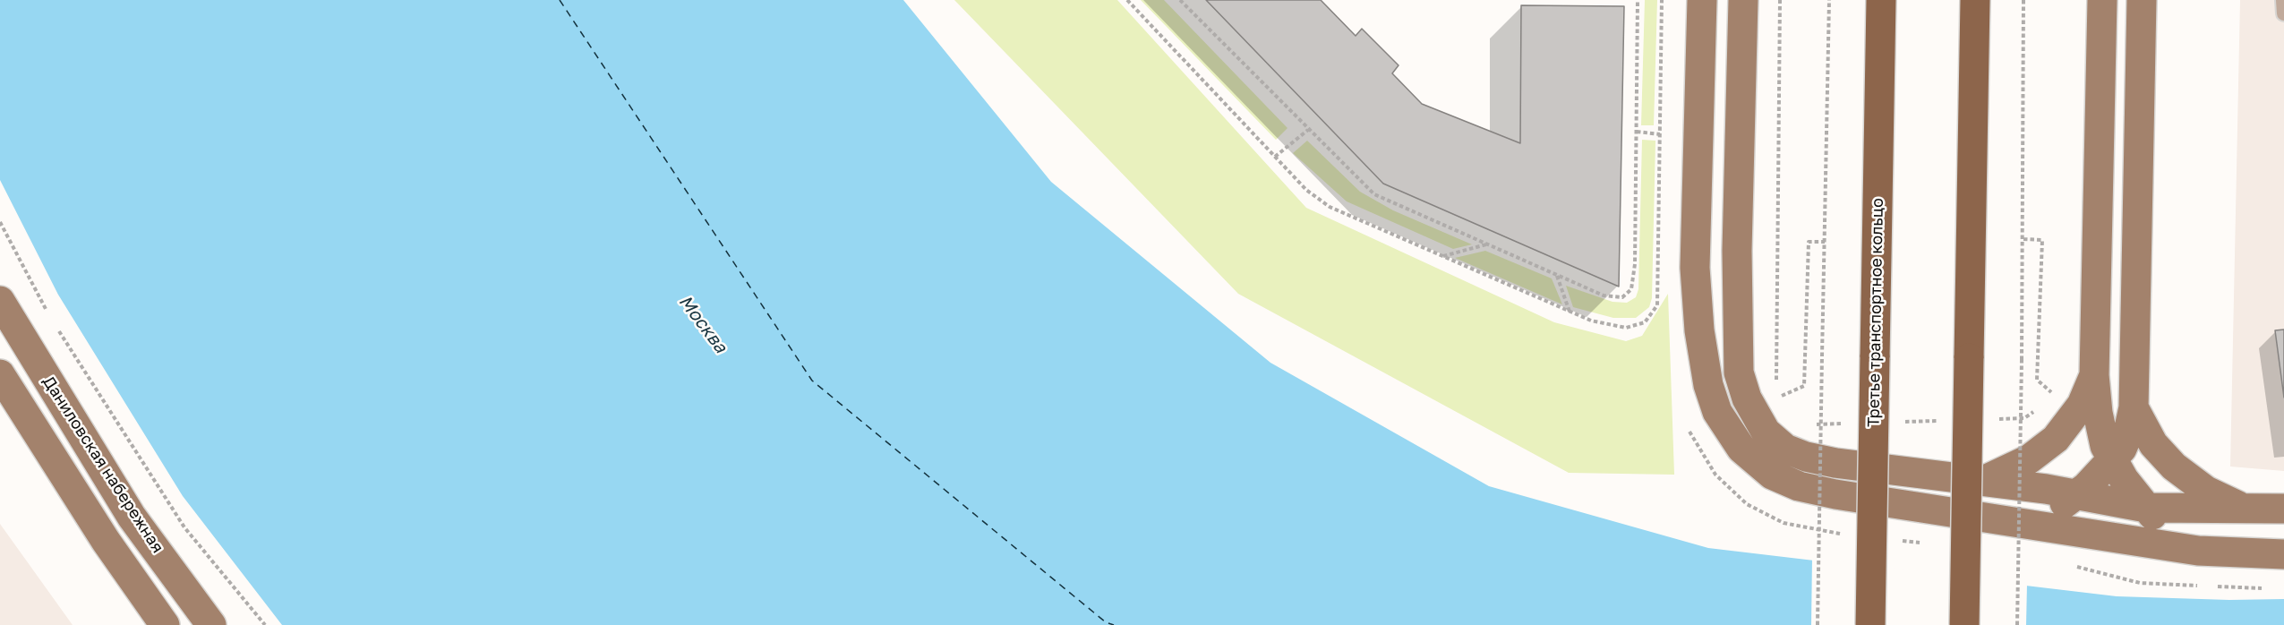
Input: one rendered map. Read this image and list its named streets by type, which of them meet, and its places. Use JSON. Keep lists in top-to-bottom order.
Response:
{
  "streets": {
    "main road": ["Третье транспортное кольцо", "Даниловская набережная"]
  },
  "water": ["Москва"]
}
